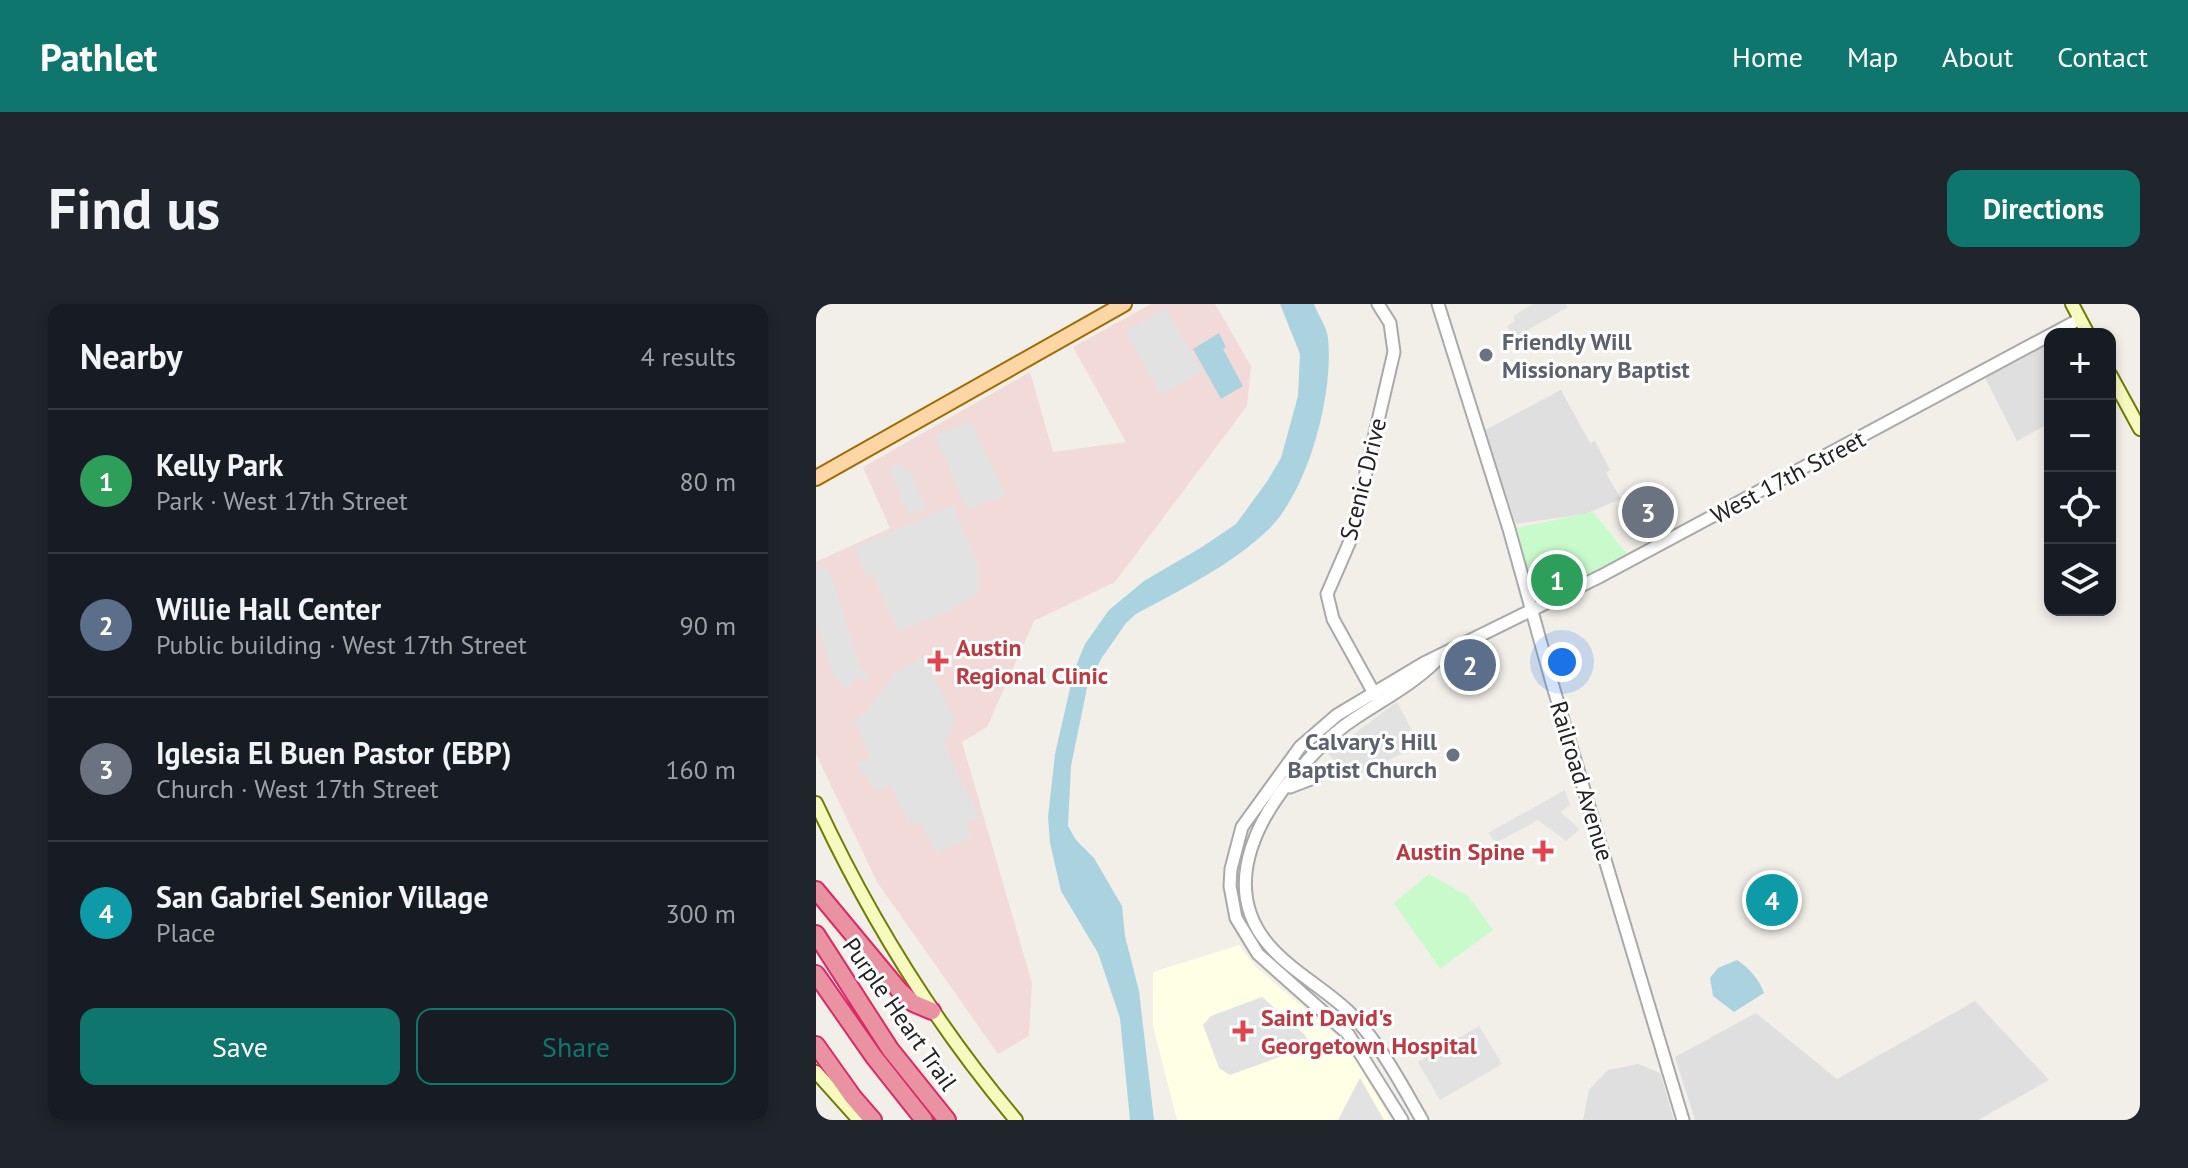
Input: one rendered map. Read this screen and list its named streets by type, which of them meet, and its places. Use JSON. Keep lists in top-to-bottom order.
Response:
{
  "streets": {
    "highway": ["Purple Heart Trail"],
    "street": ["West 17th Street", "Scenic Drive", "Railroad Avenue"]
  },
  "crossings": [
    ["West 17th Street", "Scenic Drive"],
    ["West 17th Street", "Railroad Avenue"]
  ],
  "places": {
    "other": ["Friendly Will Missionary Baptist", "Calvary's Hill Baptist Church"],
    "health": ["Austin Regional Clinic", "Austin Spine", "Saint David's Georgetown Hospital"]
  },
  "page": {
    "header": "Pathlet",
    "nav": [
      "Home",
      "Map",
      "About",
      "Contact"
    ],
    "buttons": [
      "Directions",
      ["Save", "Share"]
    ],
    "title": "Find us",
    "heading": ["Nearby", "4 results"],
    "map_buttons": ["+", "−"],
    "list": [
      {
        "mark": "1",
        "name": "Kelly Park",
        "note": "Park · West 17th Street",
        "value": "80 m"
      },
      {
        "mark": "2",
        "name": "Willie Hall Center",
        "note": "Public building · West 17th Street",
        "value": "90 m"
      },
      {
        "mark": "3",
        "name": "Iglesia El Buen Pastor (EBP)",
        "note": "Church · West 17th Street",
        "value": "160 m"
      },
      {
        "mark": "4",
        "name": "San Gabriel Senior Village",
        "note": "Place",
        "value": "300 m"
      }
    ],
    "pins": [
      "3",
      "1",
      "2",
      "4"
    ]
  }
}
